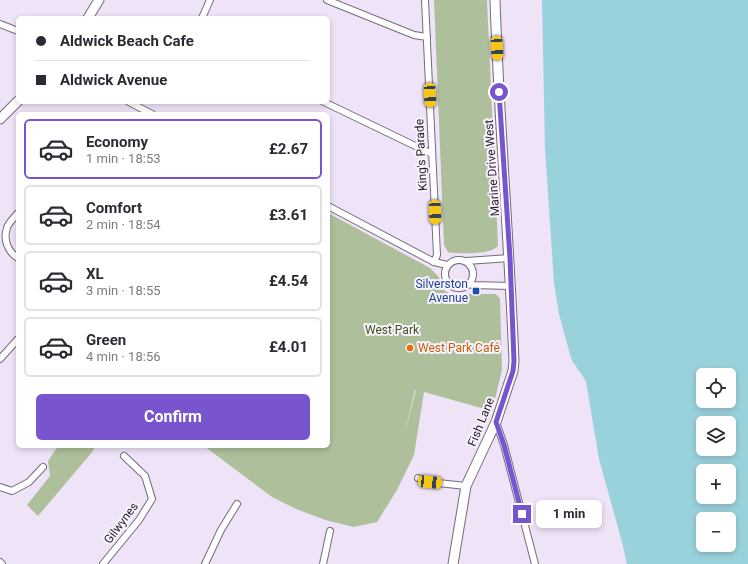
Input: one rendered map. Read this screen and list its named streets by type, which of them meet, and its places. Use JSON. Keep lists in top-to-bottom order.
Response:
{
  "streets": {
    "street": [
      "King's Parade",
      "Marine Drive West",
      "Fish Lane",
      "Gilwynes"
    ]
  },
  "crossings": [
    ["Marine Drive West", "Fish Lane"]
  ],
  "parks": ["West Park"],
  "places": {
    "transit": ["Silverston Avenue"],
    "other": ["West Park Café"]
  },
  "page": {
    "banner": ["Aldwick Beach Cafe", "Aldwick Avenue"],
    "list": [
      {
        "name": "Economy",
        "note": "1 min · 18:53",
        "value": "£2.67"
      },
      {
        "name": "Comfort",
        "note": "2 min · 18:54",
        "value": "£3.61"
      },
      {
        "name": "XL",
        "note": "3 min · 18:55",
        "value": "£4.54"
      },
      {
        "name": "Green",
        "note": "4 min · 18:56",
        "value": "£4.01"
      }
    ],
    "map_buttons": ["+", "−"],
    "buttons": "Confirm",
    "bubble": "1 min"
  }
}
